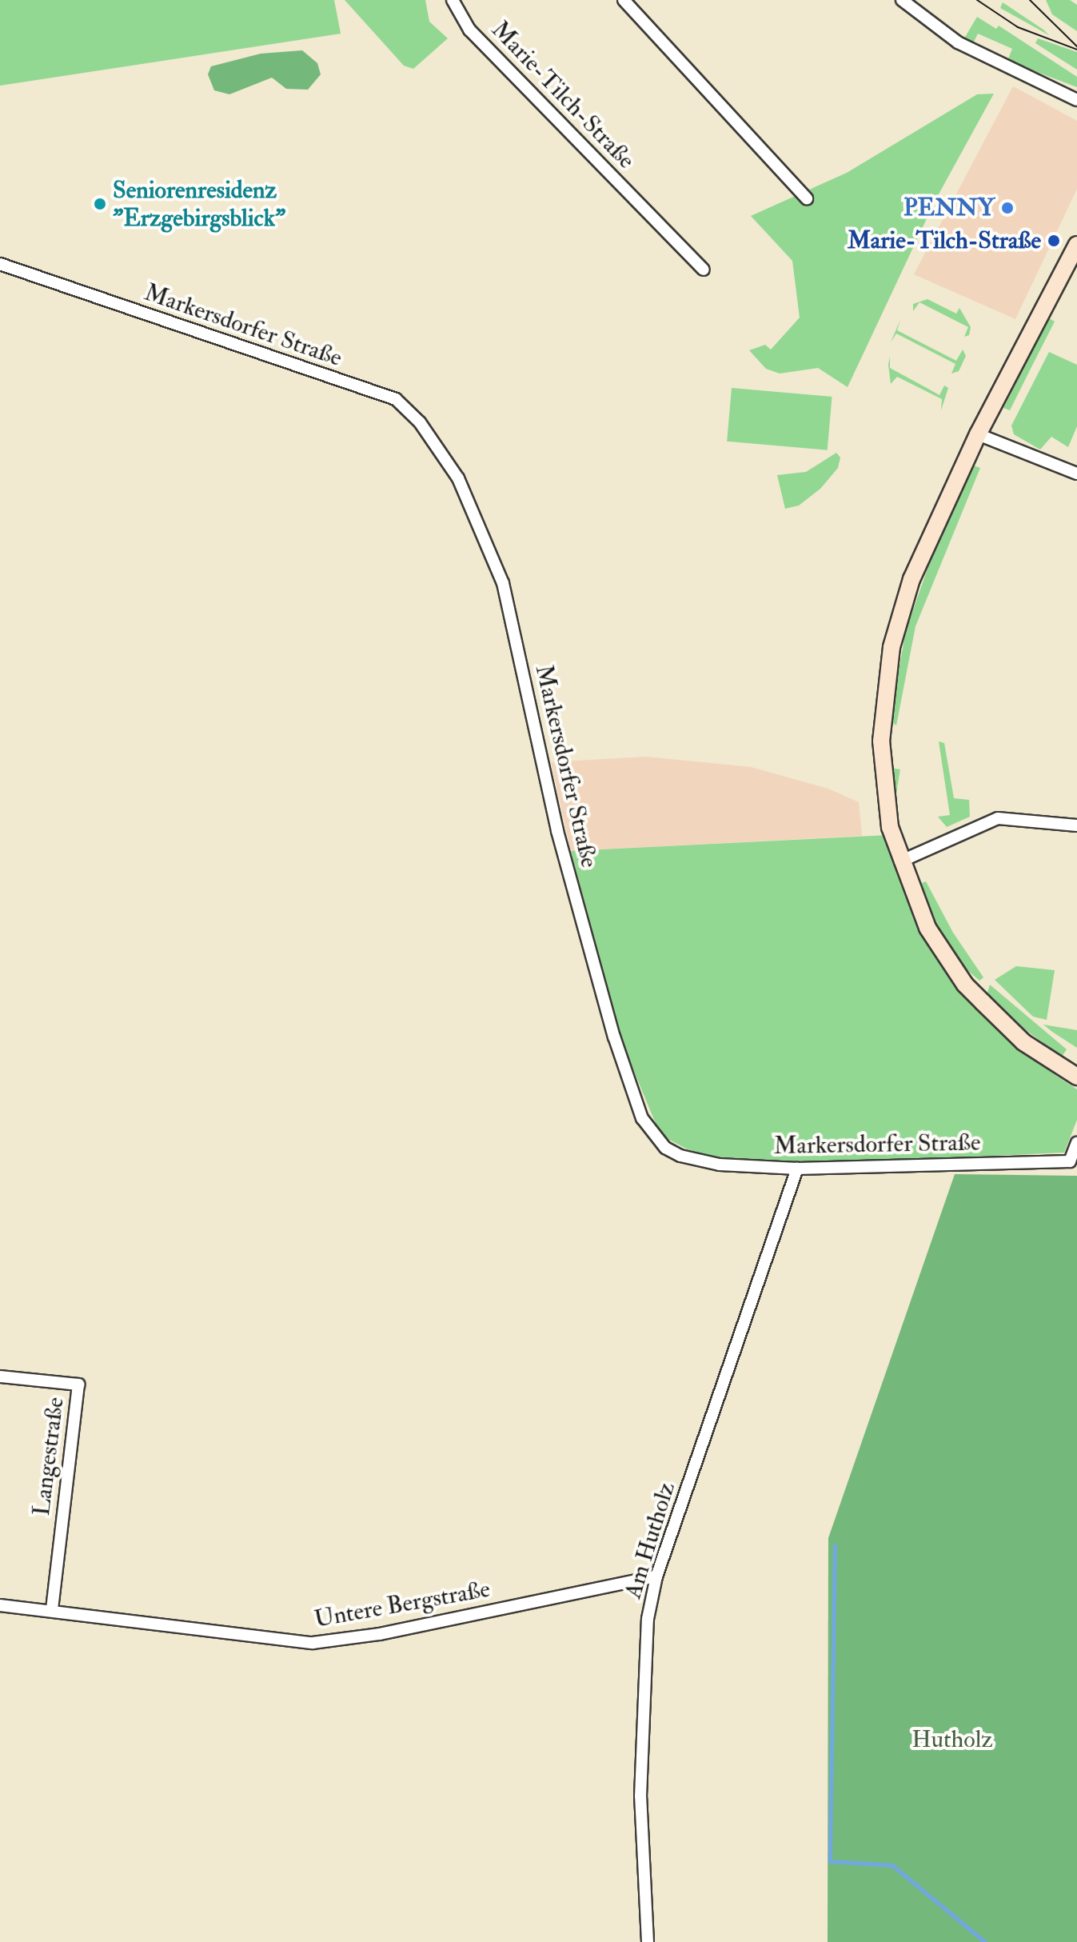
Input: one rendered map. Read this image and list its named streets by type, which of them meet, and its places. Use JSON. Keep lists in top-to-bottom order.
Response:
{
  "streets": {
    "street": [
      "Marie-Tilch-Straße",
      "Markersdorfer Straße",
      "Langestraße",
      "Am Hutholz",
      "Untere Bergstraße"
    ]
  },
  "crossings": [
    ["Markersdorfer Straße", "Am Hutholz"],
    ["Langestraße", "Untere Bergstraße"],
    ["Am Hutholz", "Untere Bergstraße"]
  ],
  "parks": ["Hutholz"],
  "places": ["Seniorenresidenz \"Erzgebirgsblick\"", "PENNY", "Marie-Tilch-Straße"]
}
